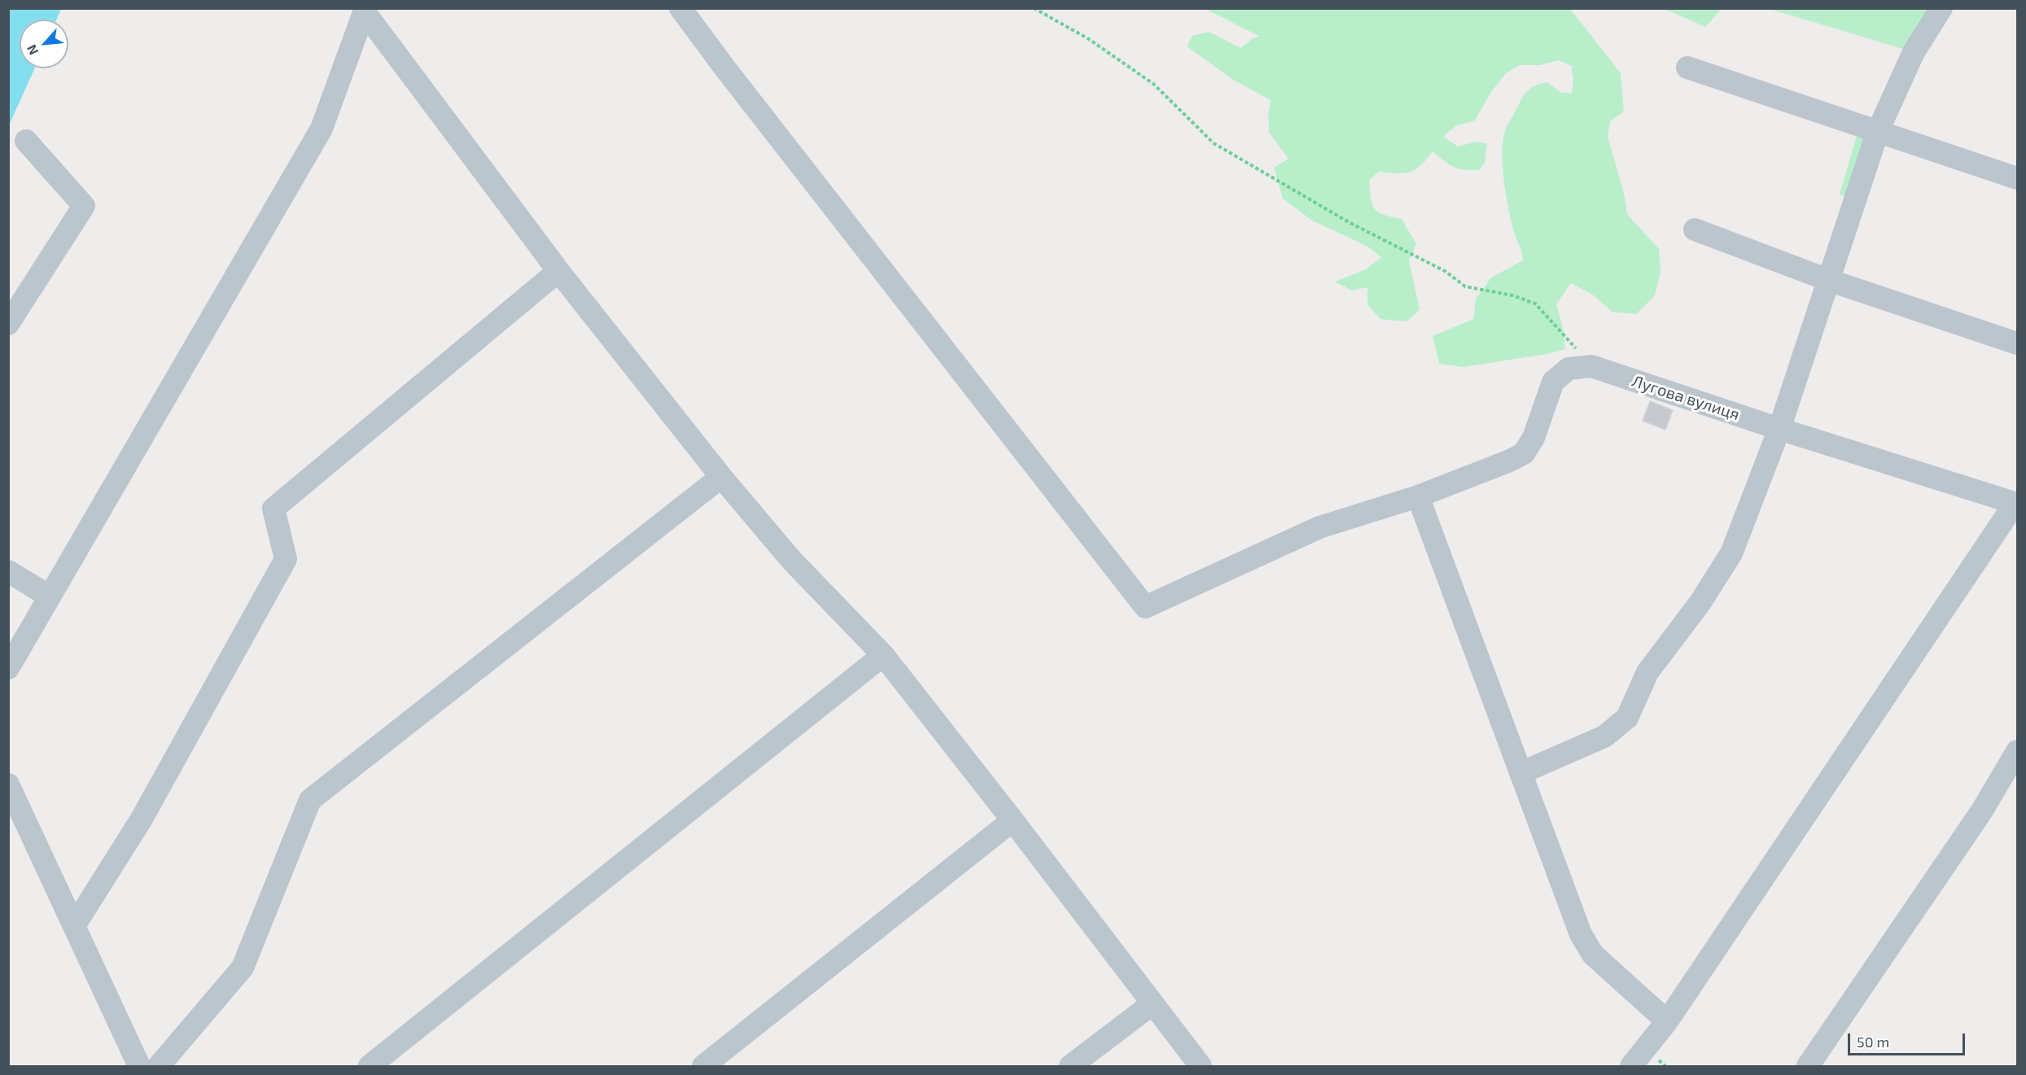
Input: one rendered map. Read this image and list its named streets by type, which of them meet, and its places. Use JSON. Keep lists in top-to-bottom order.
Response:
{
  "streets": {
    "street": ["Лугова вулиця"]
  },
  "scale_bar": "50 m",
  "north": "bottom left"
}
